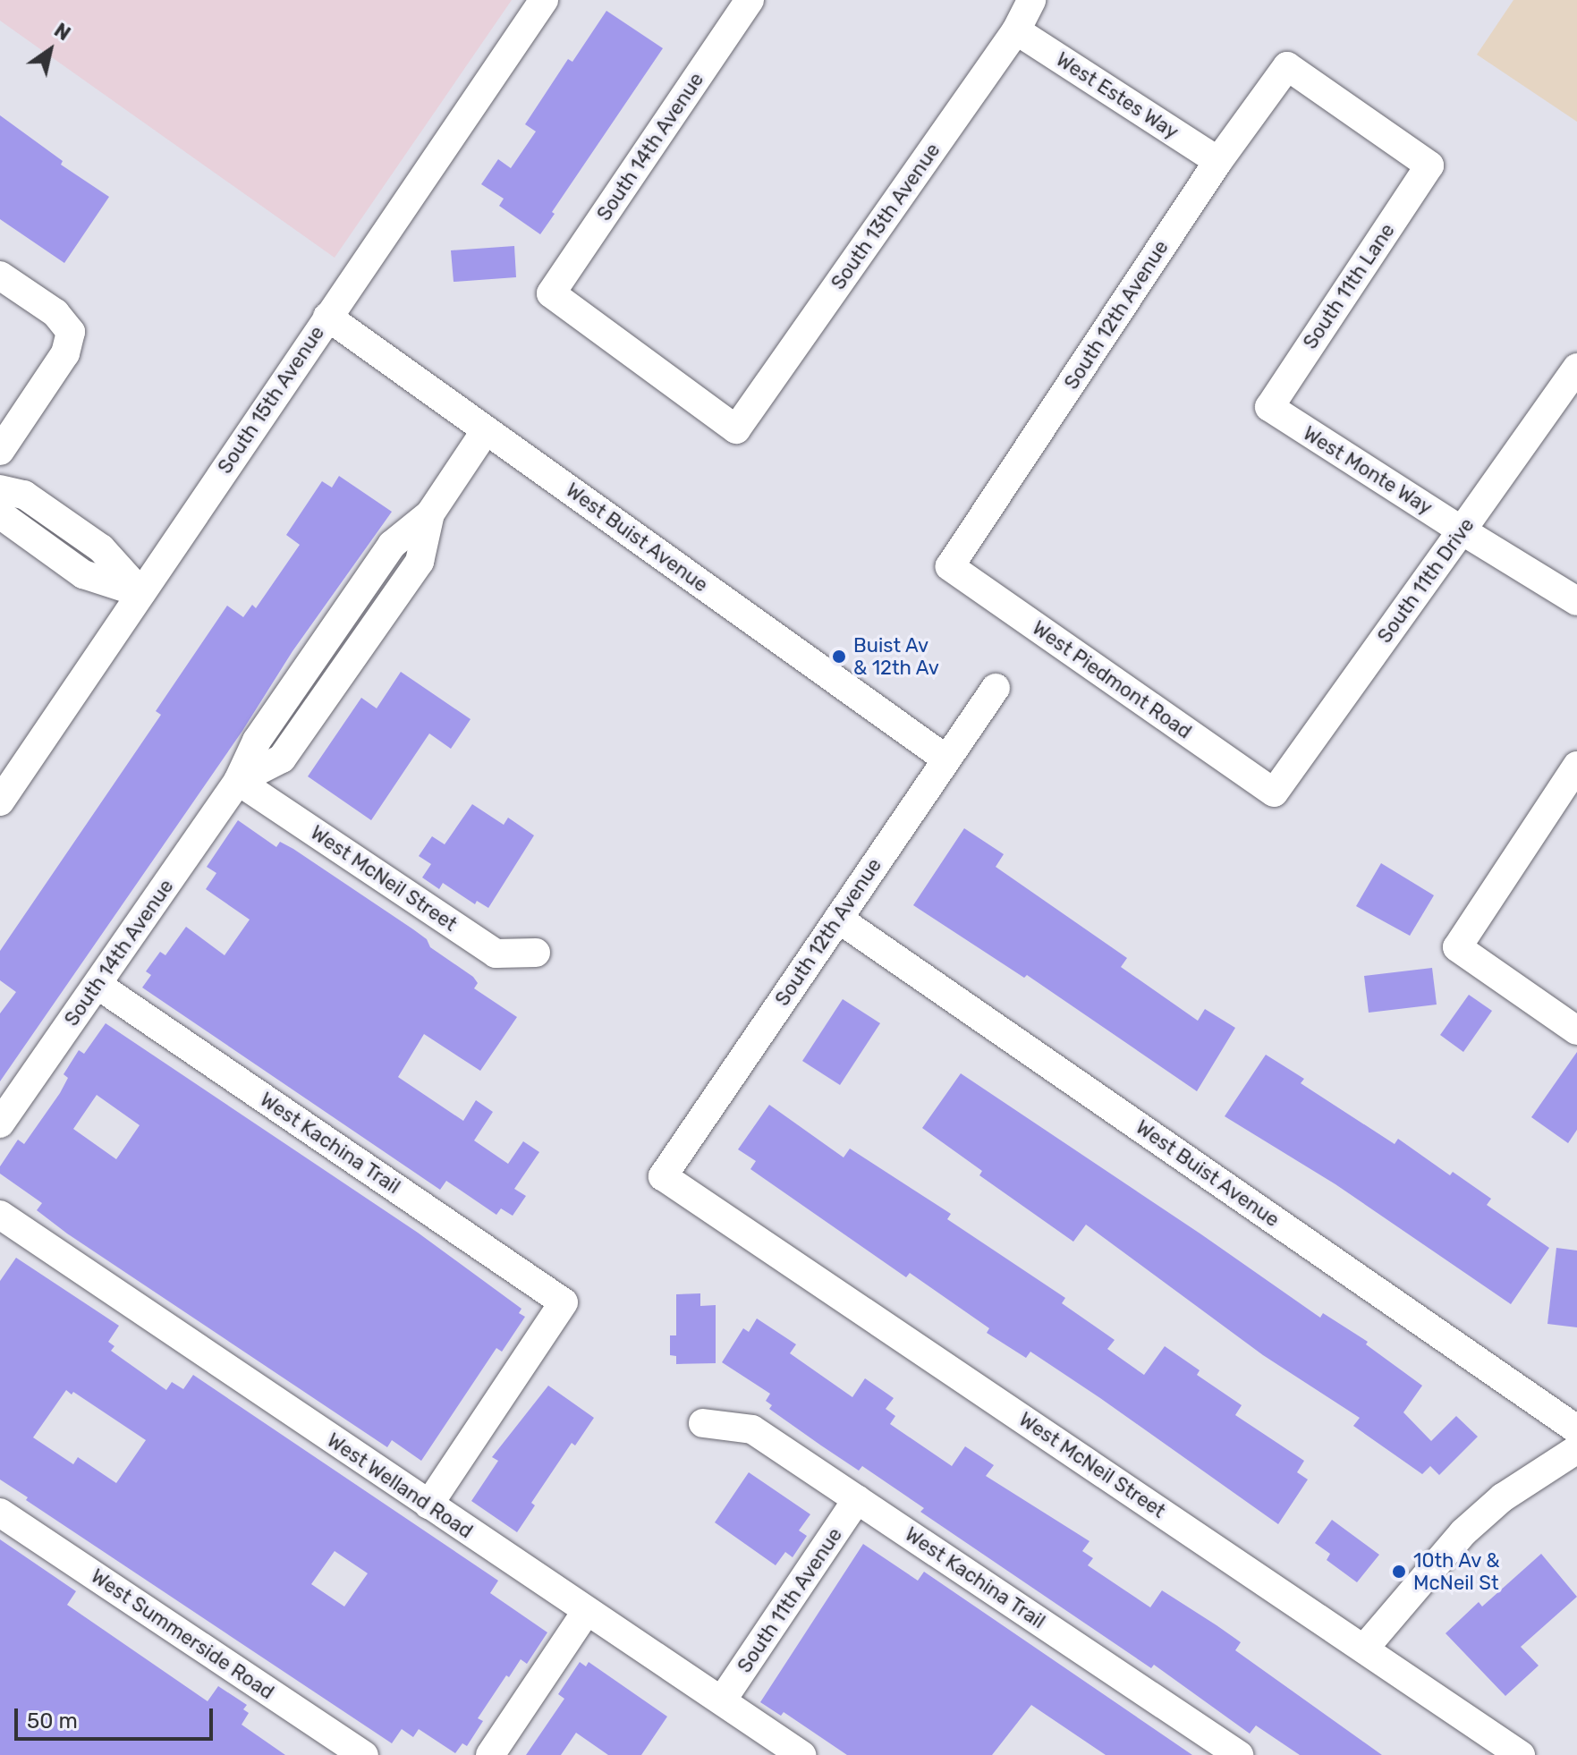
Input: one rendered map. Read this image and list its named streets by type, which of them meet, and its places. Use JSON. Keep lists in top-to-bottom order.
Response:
{
  "streets": {
    "street": [
      "West Estes Way",
      "South 14th Avenue",
      "South 13th Avenue",
      "South 11th Lane",
      "South 12th Avenue",
      "South 15th Avenue",
      "West Monte Way",
      "West Buist Avenue",
      "South 11th Drive",
      "West Piedmont Road",
      "West McNeil Street",
      "West Kachina Trail",
      "West Welland Road",
      "South 11th Avenue",
      "West Summerside Road"
    ]
  },
  "crossings": [
    ["West Estes Way", "South 13th Avenue"],
    ["West Estes Way", "South 12th Avenue"],
    ["South 14th Avenue", "South 13th Avenue"],
    ["South 14th Avenue", "West Buist Avenue"],
    ["South 14th Avenue", "West McNeil Street"],
    ["South 14th Avenue", "West Kachina Trail"],
    ["South 11th Lane", "South 12th Avenue"],
    ["South 11th Lane", "West Monte Way"],
    ["South 12th Avenue", "West Buist Avenue"],
    ["South 12th Avenue", "West Piedmont Road"],
    ["South 12th Avenue", "West McNeil Street"],
    ["South 15th Avenue", "West Buist Avenue"],
    ["West Monte Way", "South 11th Drive"],
    ["South 11th Drive", "West Piedmont Road"],
    ["West Kachina Trail", "West Welland Road"],
    ["West Kachina Trail", "South 11th Avenue"],
    ["West Welland Road", "South 11th Avenue"]
  ],
  "places": ["Buist Av & 12th Av", "10th Av & McNeil St"],
  "scale_bar": "50 m",
  "north": "top right"
}
